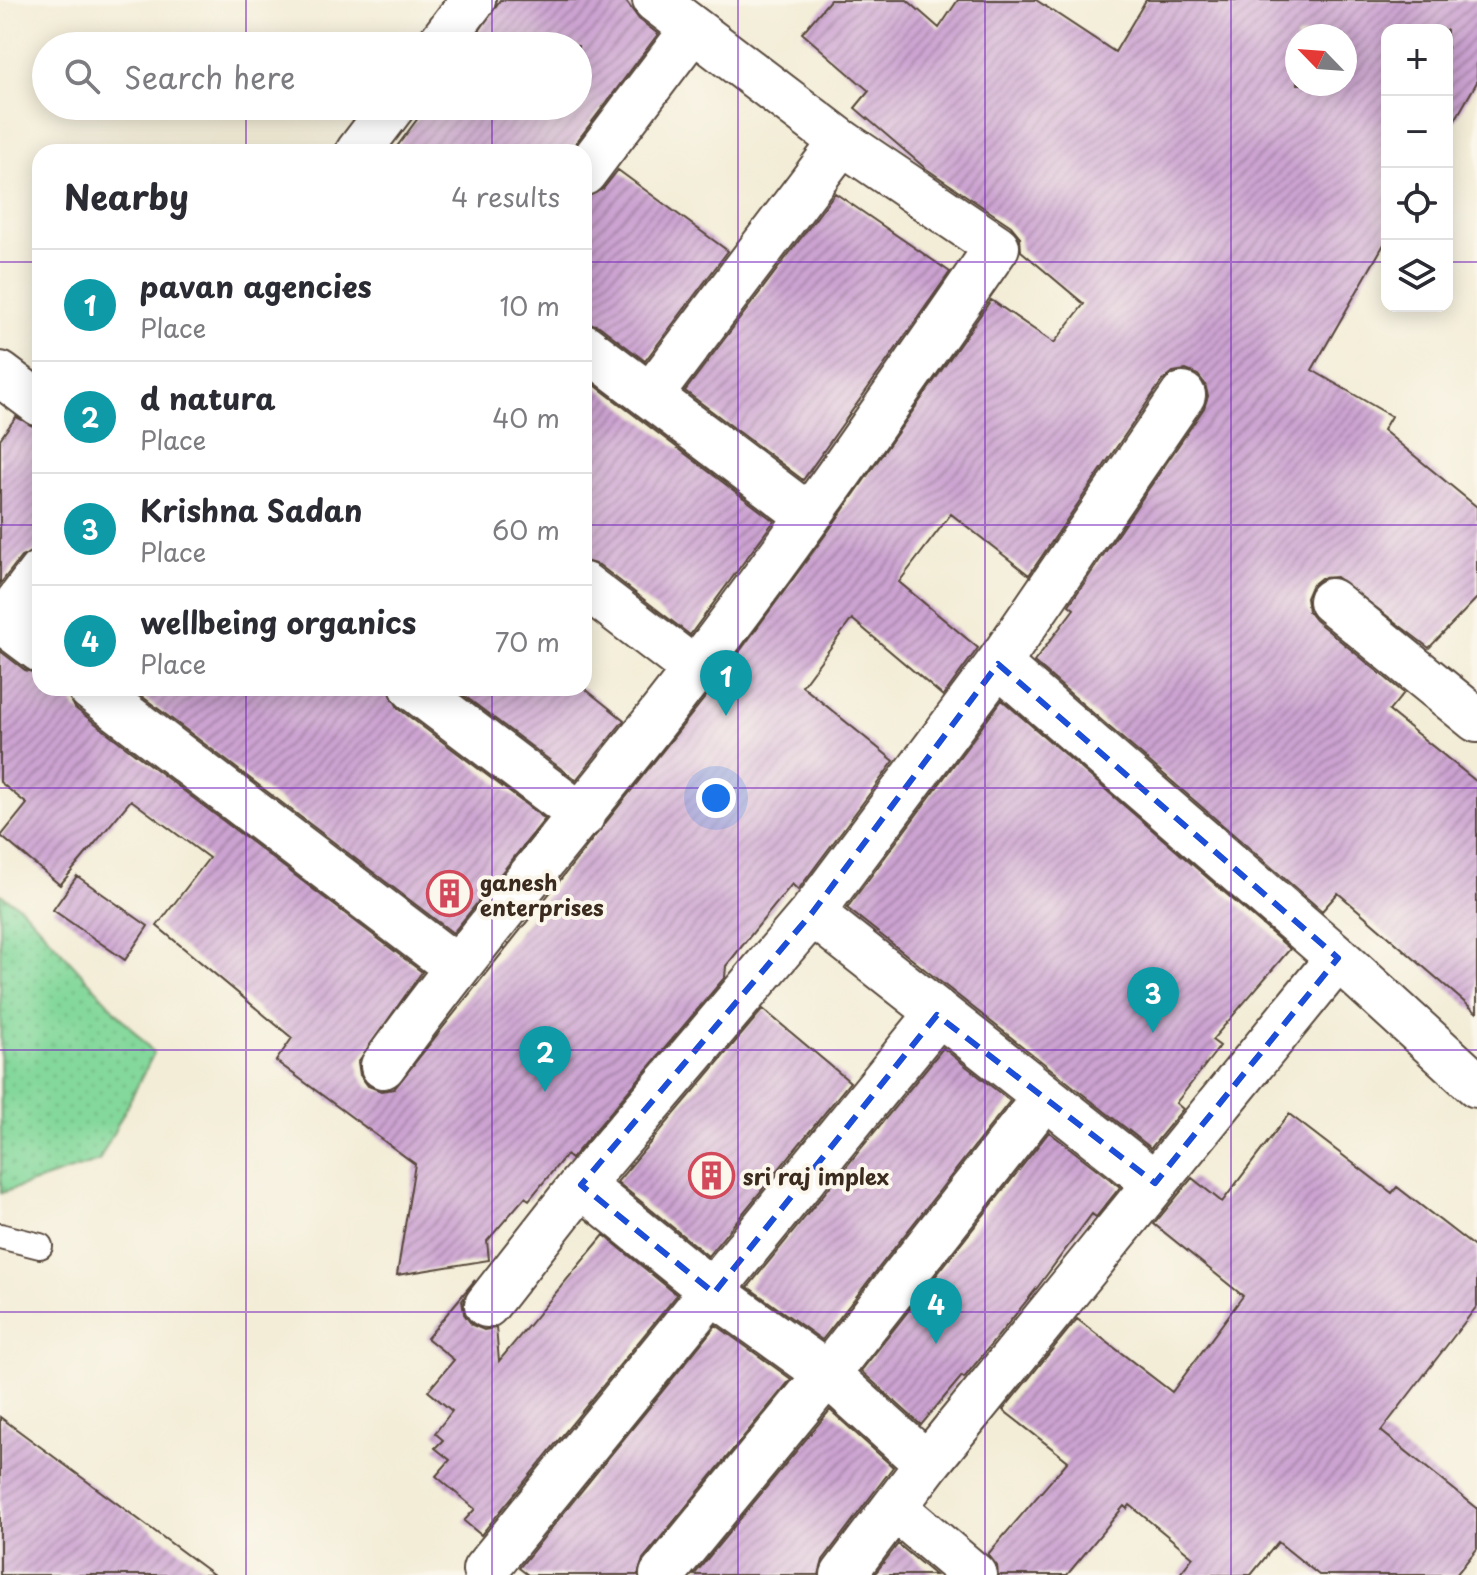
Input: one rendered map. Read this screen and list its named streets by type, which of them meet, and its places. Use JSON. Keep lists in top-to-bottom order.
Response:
{
  "places": {
    "building": ["ganesh enterprises", "sri raj implex"]
  },
  "north": "top left",
  "page": {
    "map_buttons": ["+", "−"],
    "search": "Search here",
    "heading": ["Nearby", "4 results"],
    "list": [
      {
        "mark": "1",
        "name": "pavan agencies",
        "note": "Place",
        "value": "10 m"
      },
      {
        "mark": "2",
        "name": "d natura",
        "note": "Place",
        "value": "40 m"
      },
      {
        "mark": "3",
        "name": "Krishna Sadan",
        "note": "Place",
        "value": "60 m"
      },
      {
        "mark": "4",
        "name": "wellbeing organics",
        "note": "Place",
        "value": "70 m"
      }
    ],
    "pins": [
      "1",
      "3",
      "2",
      "4"
    ]
  }
}
